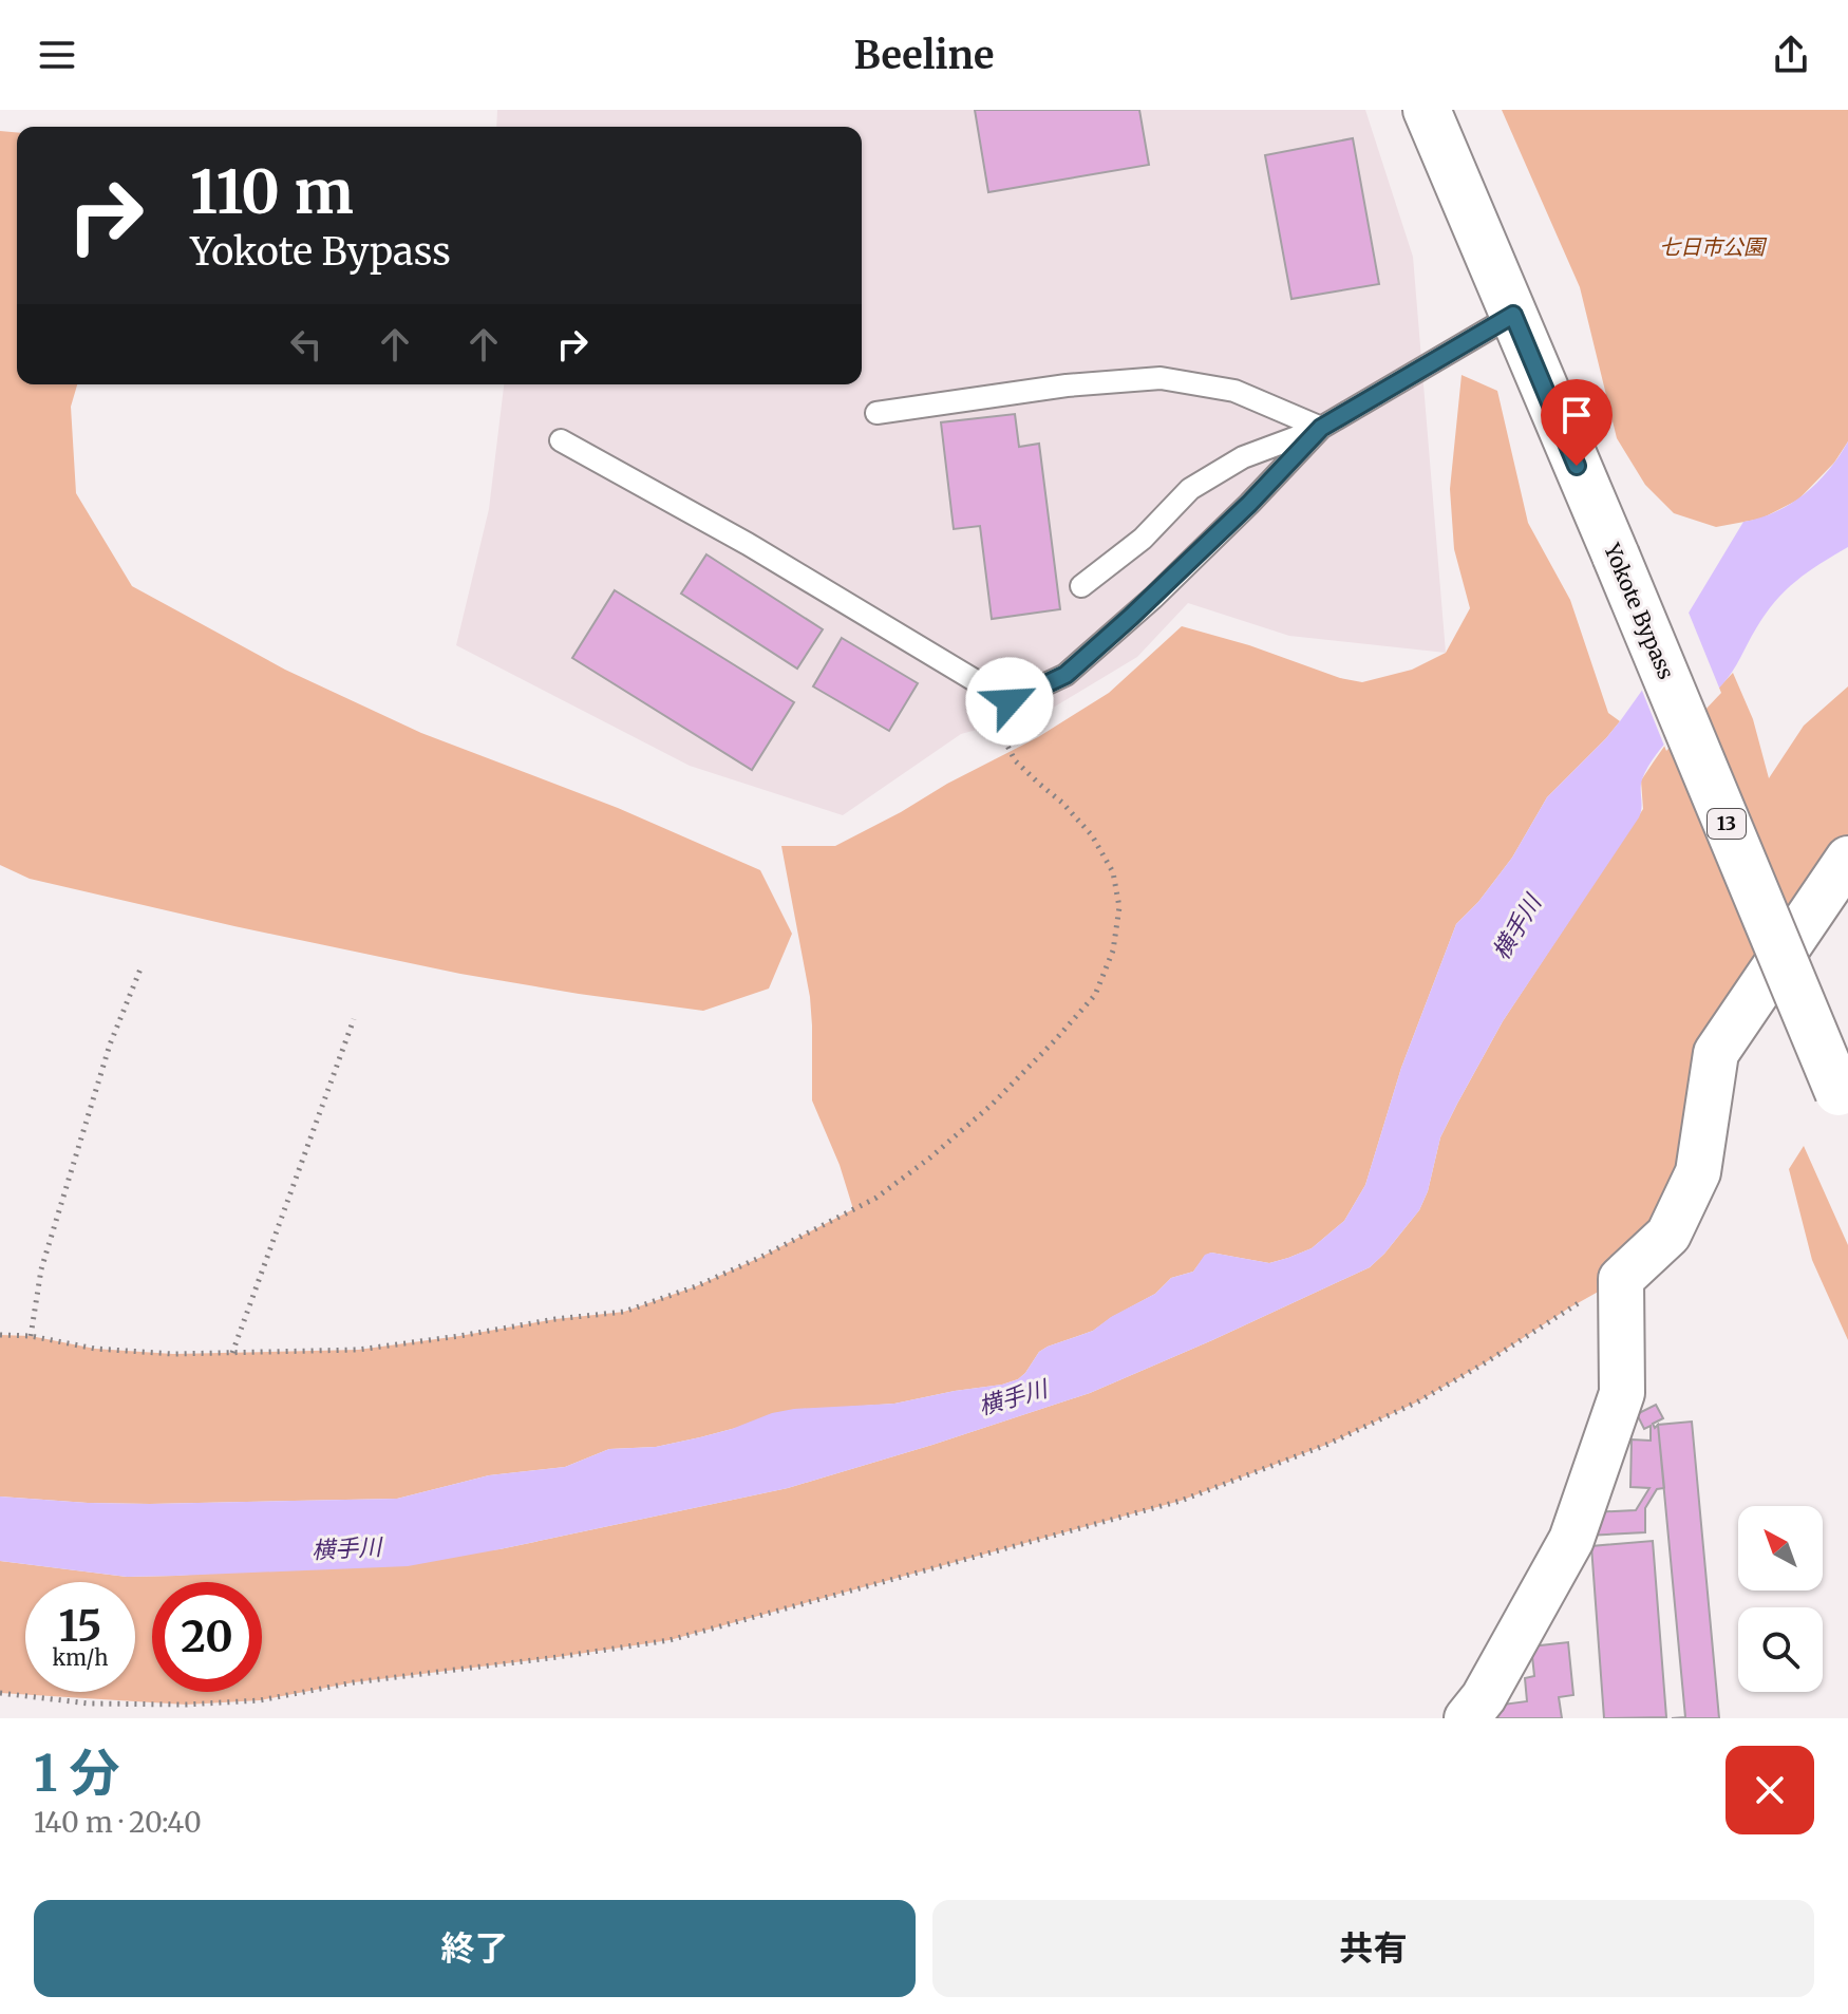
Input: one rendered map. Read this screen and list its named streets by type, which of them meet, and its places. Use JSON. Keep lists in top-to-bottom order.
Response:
{
  "streets": {
    "highway": ["Yokote Bypass", "13"]
  },
  "water": ["横手川"],
  "parks": ["七日市公園"],
  "north": "top left",
  "page": {
    "header": "Beeline",
    "turn": ["110 m", "Yokote Bypass"],
    "speed": "15 km/h",
    "limit": "20",
    "heading": ["1 分", "140 m · 20:40"],
    "buttons": ["終了", "共有"]
  }
}
